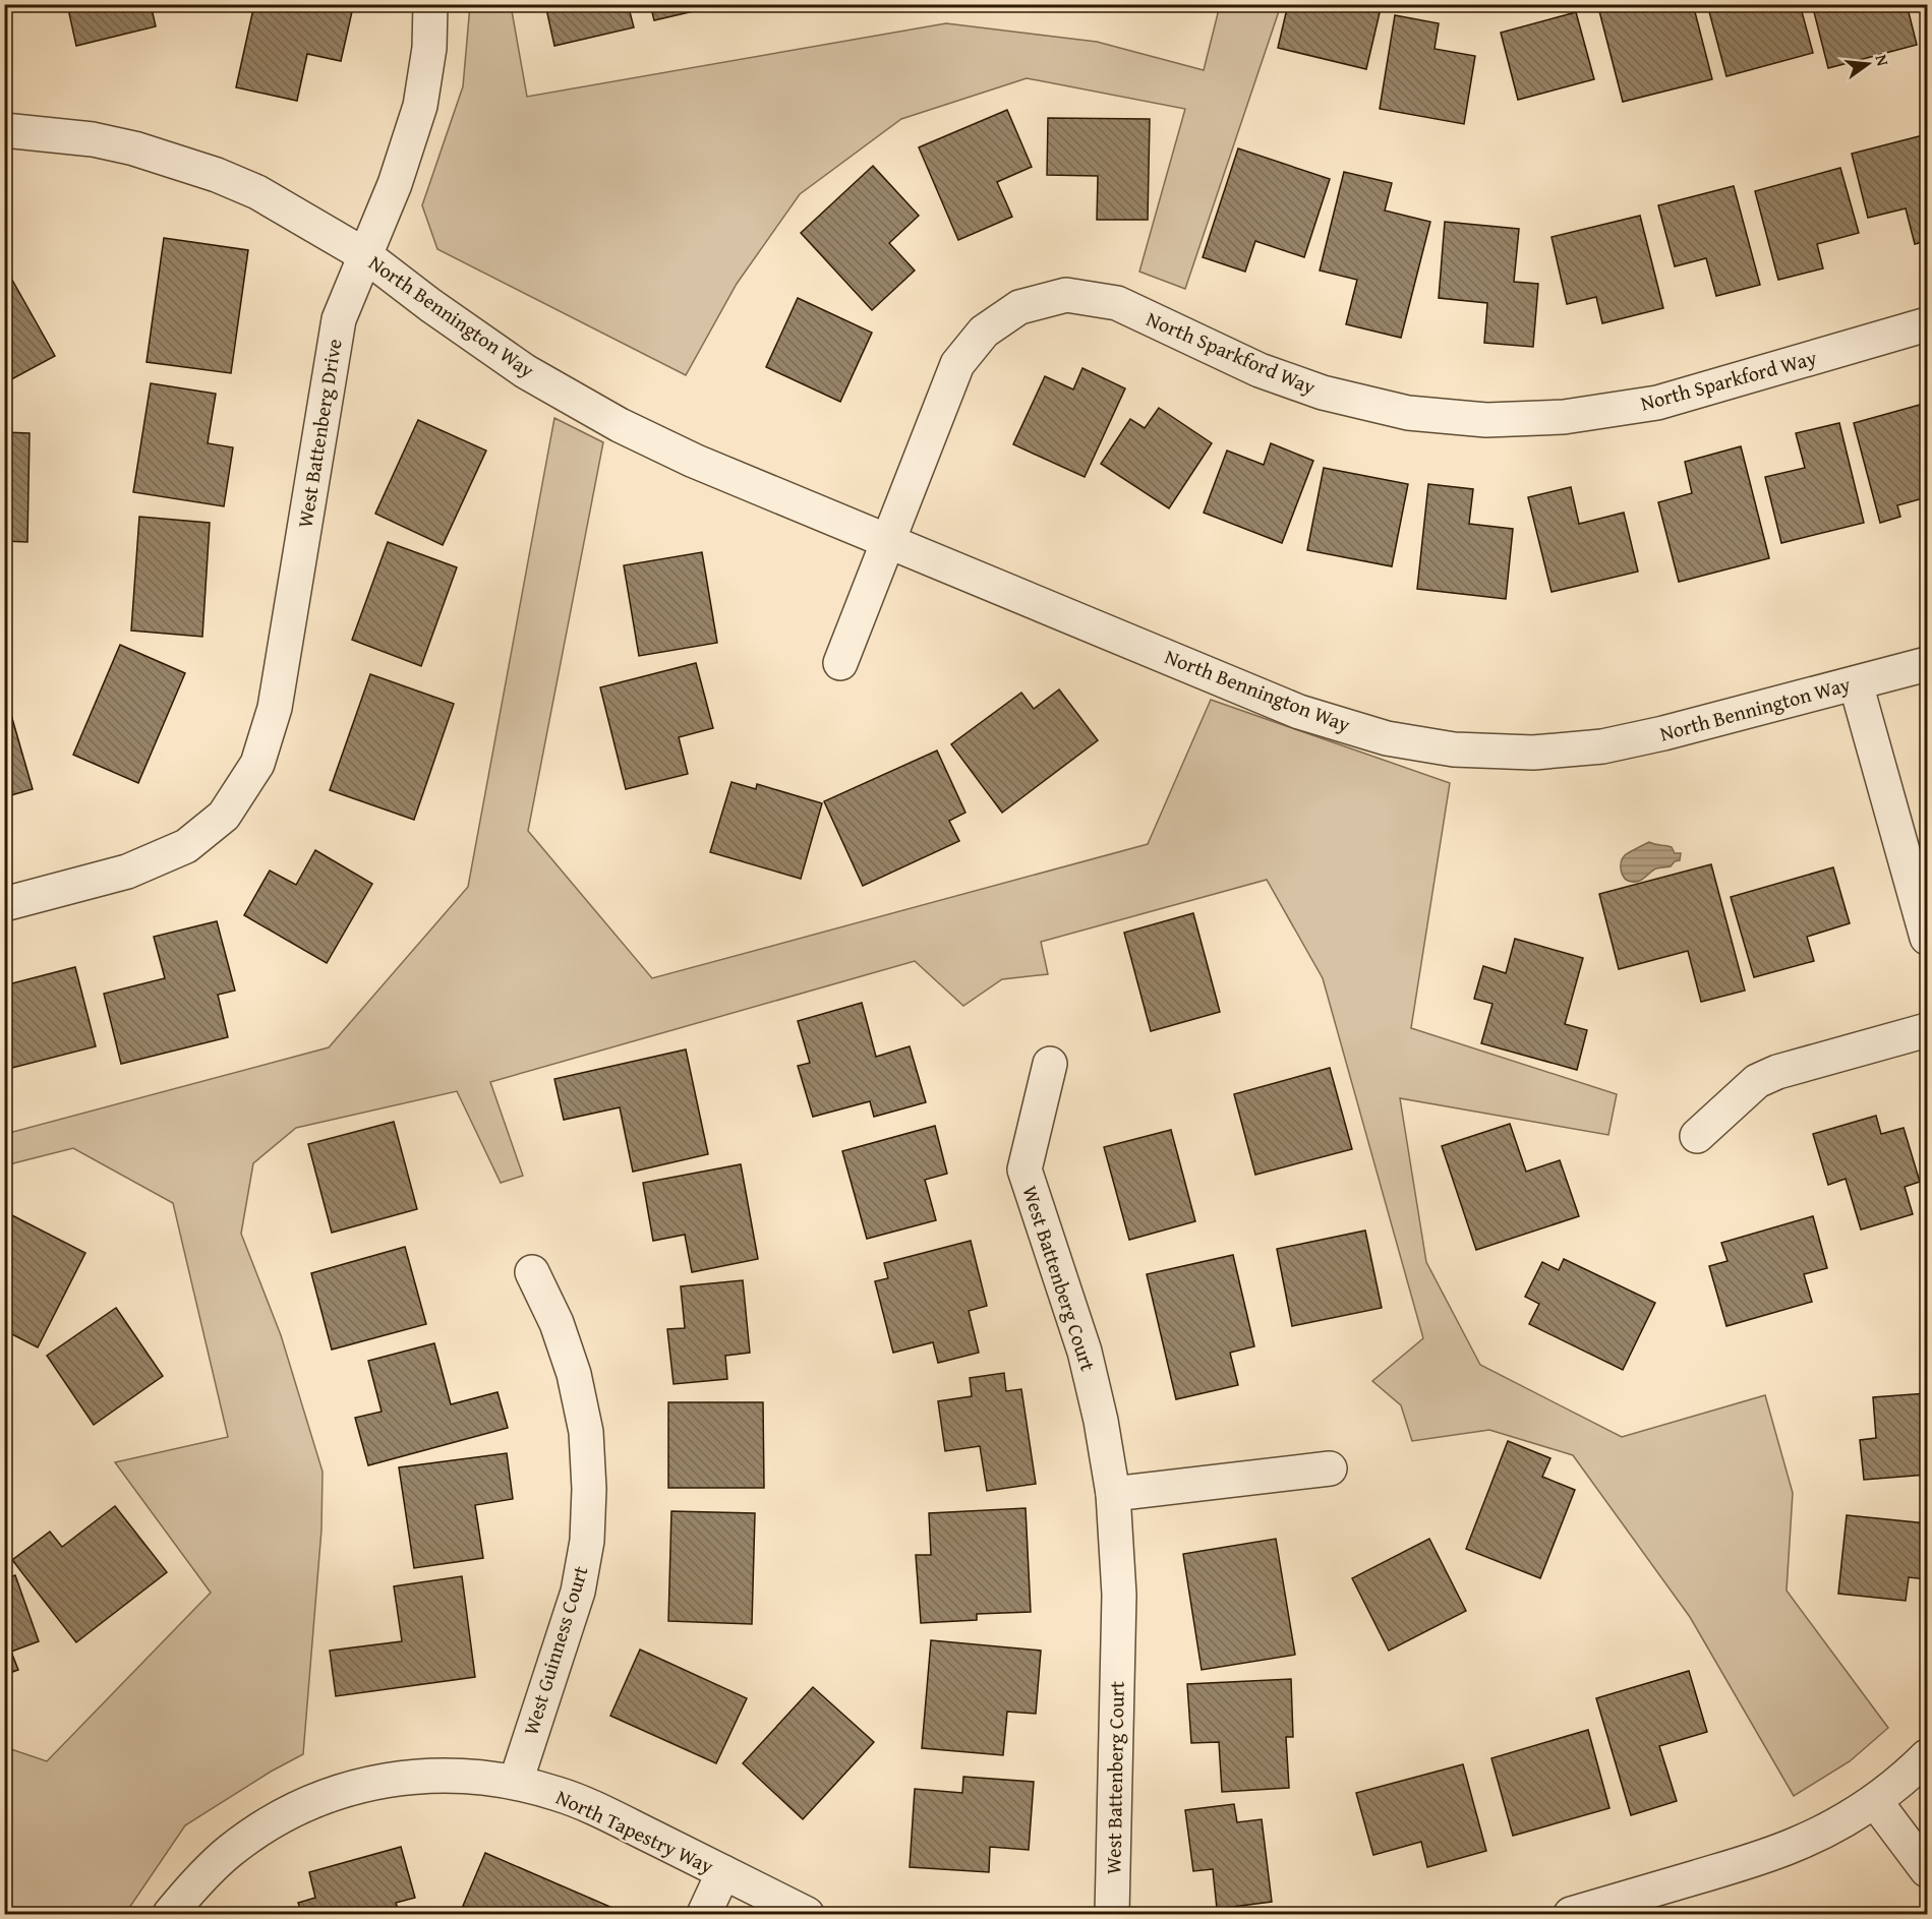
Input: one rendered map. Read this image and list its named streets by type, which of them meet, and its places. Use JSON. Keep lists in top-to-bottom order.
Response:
{
  "streets": {
    "street": [
      "North Bennington Way",
      "North Sparkford Way",
      "West Battenberg Drive",
      "West Battenberg Court",
      "West Guinness Court",
      "North Tapestry Way"
    ]
  },
  "crossings": [
    ["North Bennington Way", "North Sparkford Way"],
    ["North Bennington Way", "West Battenberg Drive"],
    ["West Guinness Court", "North Tapestry Way"]
  ],
  "north": "right"
}
